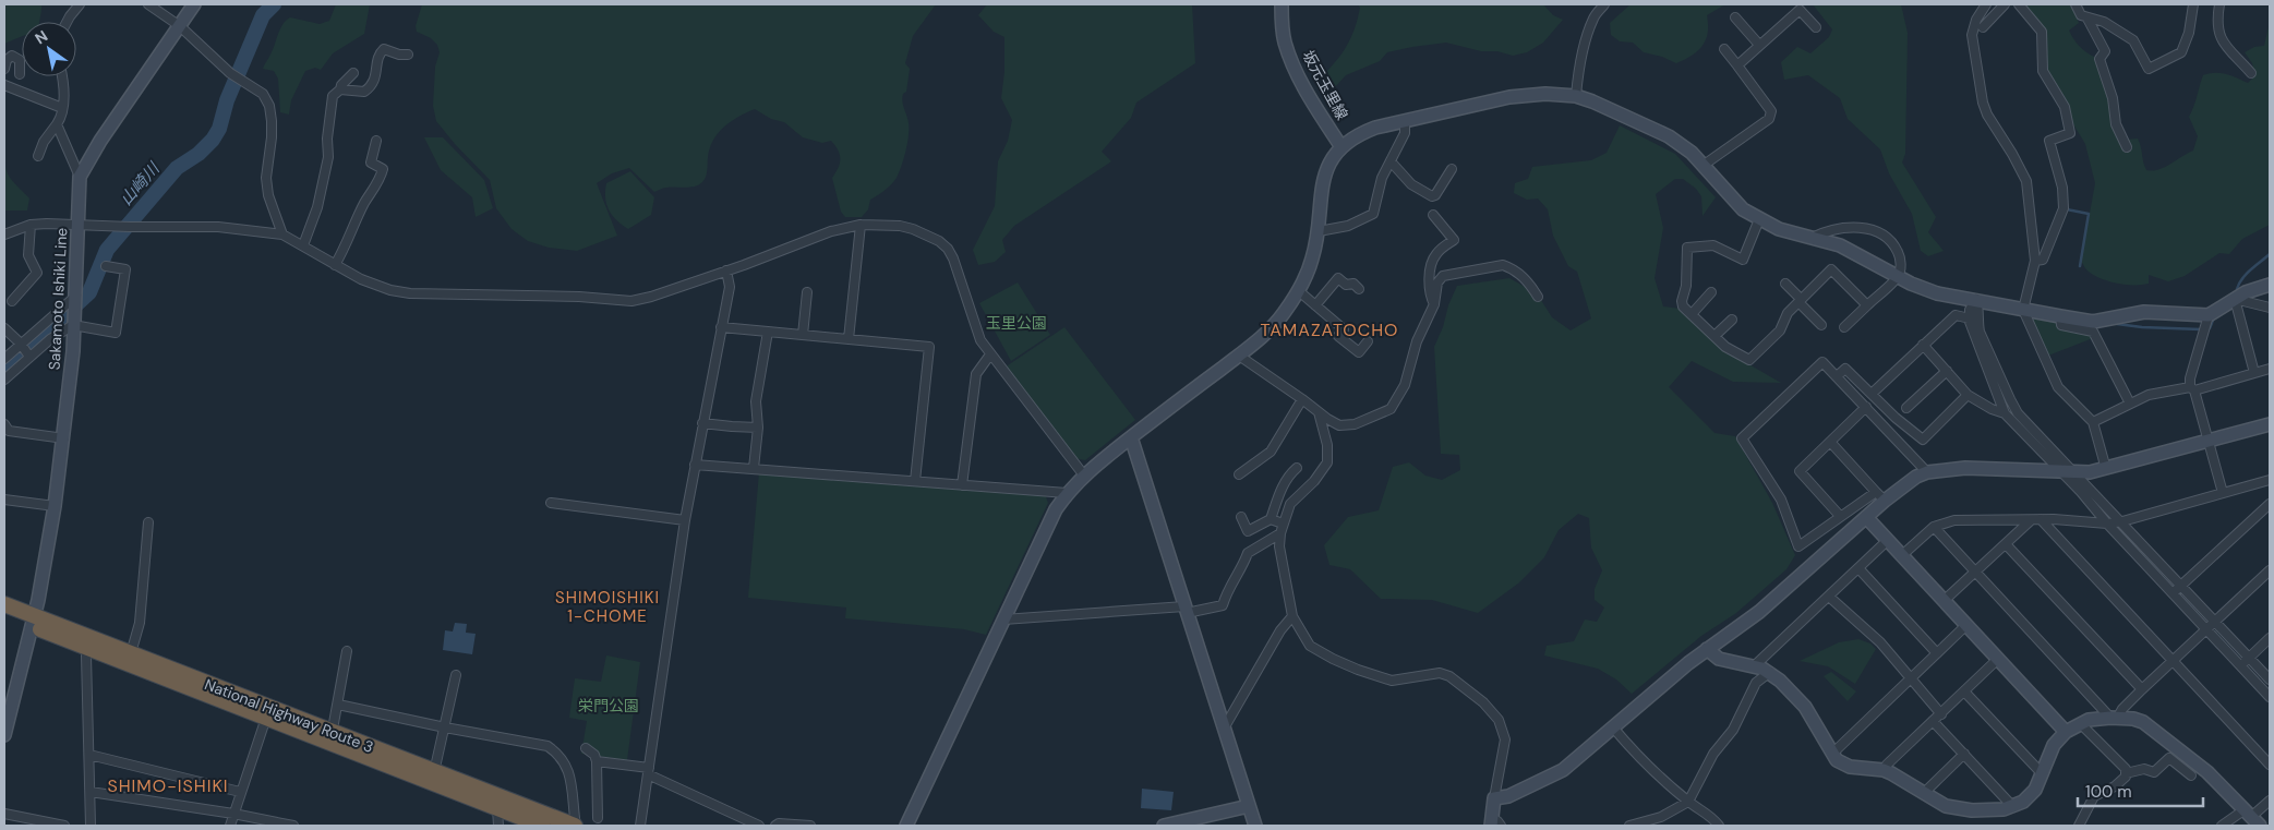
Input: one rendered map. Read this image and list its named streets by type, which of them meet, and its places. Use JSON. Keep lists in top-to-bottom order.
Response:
{
  "streets": {
    "highway": ["National Highway Route 3"],
    "street": ["坂元玉里線", "Sakamoto Ishiki Line"]
  },
  "crossings": [
    ["Sakamoto Ishiki Line", "National Highway Route 3"]
  ],
  "districts": ["TAMAZATOCHO", "SHIMOISHIKI 1-CHOME", "SHIMO-ISHIKI"],
  "water": ["山崎川"],
  "parks": ["玉里公園", "栄門公園"],
  "scale_bar": "100 m",
  "north": "top left"
}
